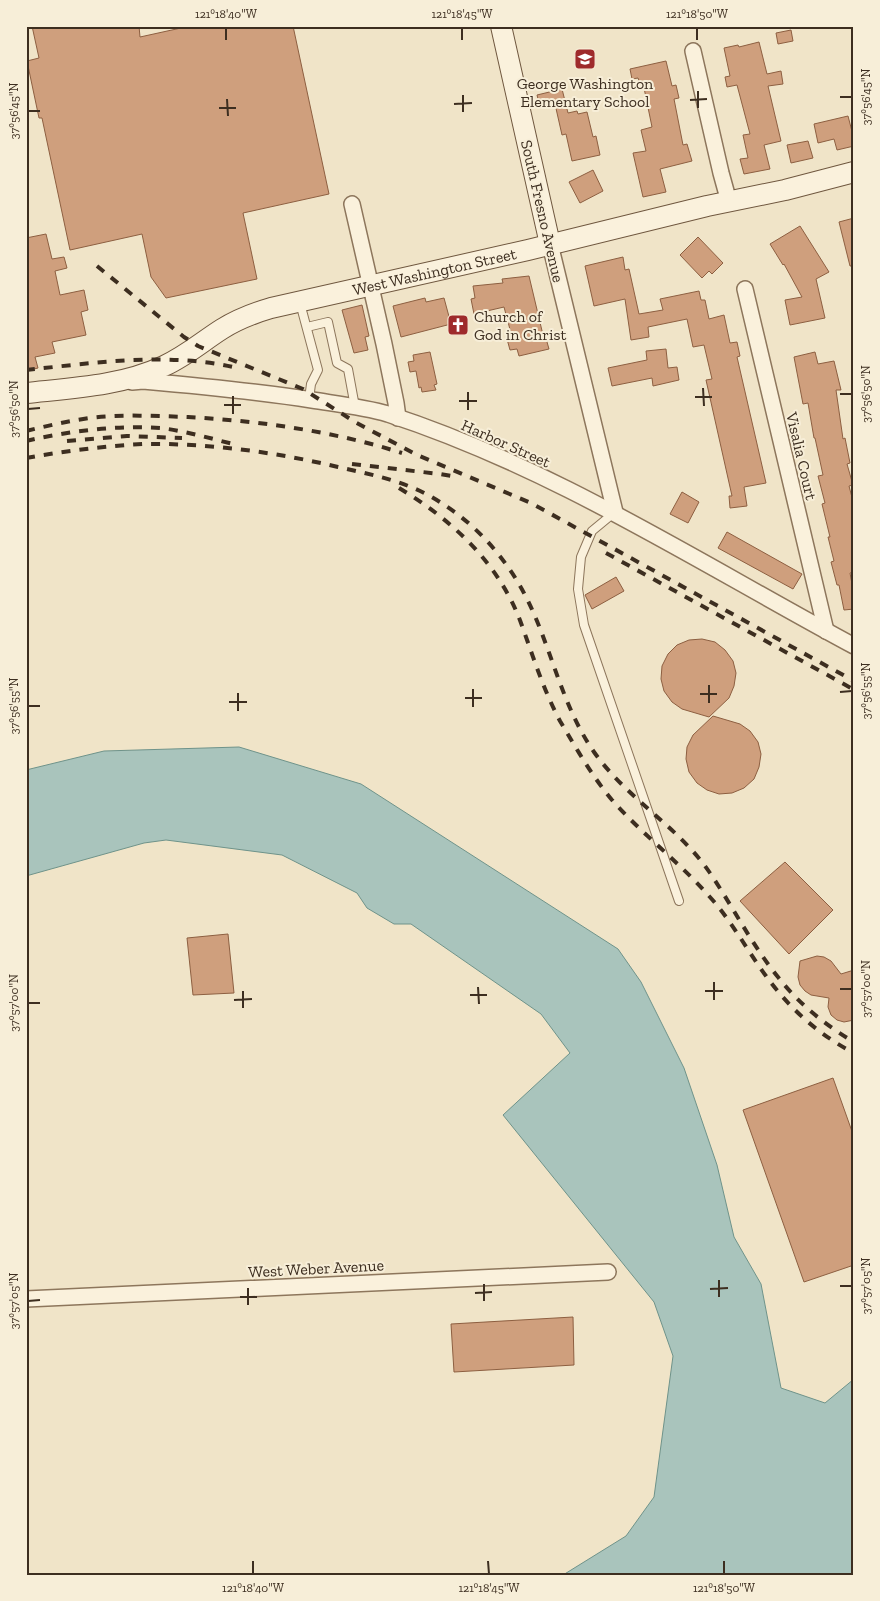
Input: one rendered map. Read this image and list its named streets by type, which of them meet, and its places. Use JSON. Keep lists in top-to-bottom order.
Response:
{
  "streets": {
    "street": [
      "South Fresno Avenue",
      "West Washington Street",
      "Harbor Street",
      "Visalia Court",
      "West Weber Avenue"
    ]
  },
  "crossings": [
    ["South Fresno Avenue", "West Washington Street"],
    ["South Fresno Avenue", "Harbor Street"],
    ["West Washington Street", "Harbor Street"],
    ["Harbor Street", "Visalia Court"]
  ],
  "places": {
    "school or university": ["George Washington Elementary School"],
    "church": ["Church of God in Christ"]
  },
  "coordinates": [
    "121°18'40\"W",
    "121°18'45\"W",
    "121°18'50\"W",
    "37°56'45\"N",
    "37°56'50\"N",
    "37°56'55\"N",
    "37°57'00\"N",
    "37°57'05\"N"
  ]
}
